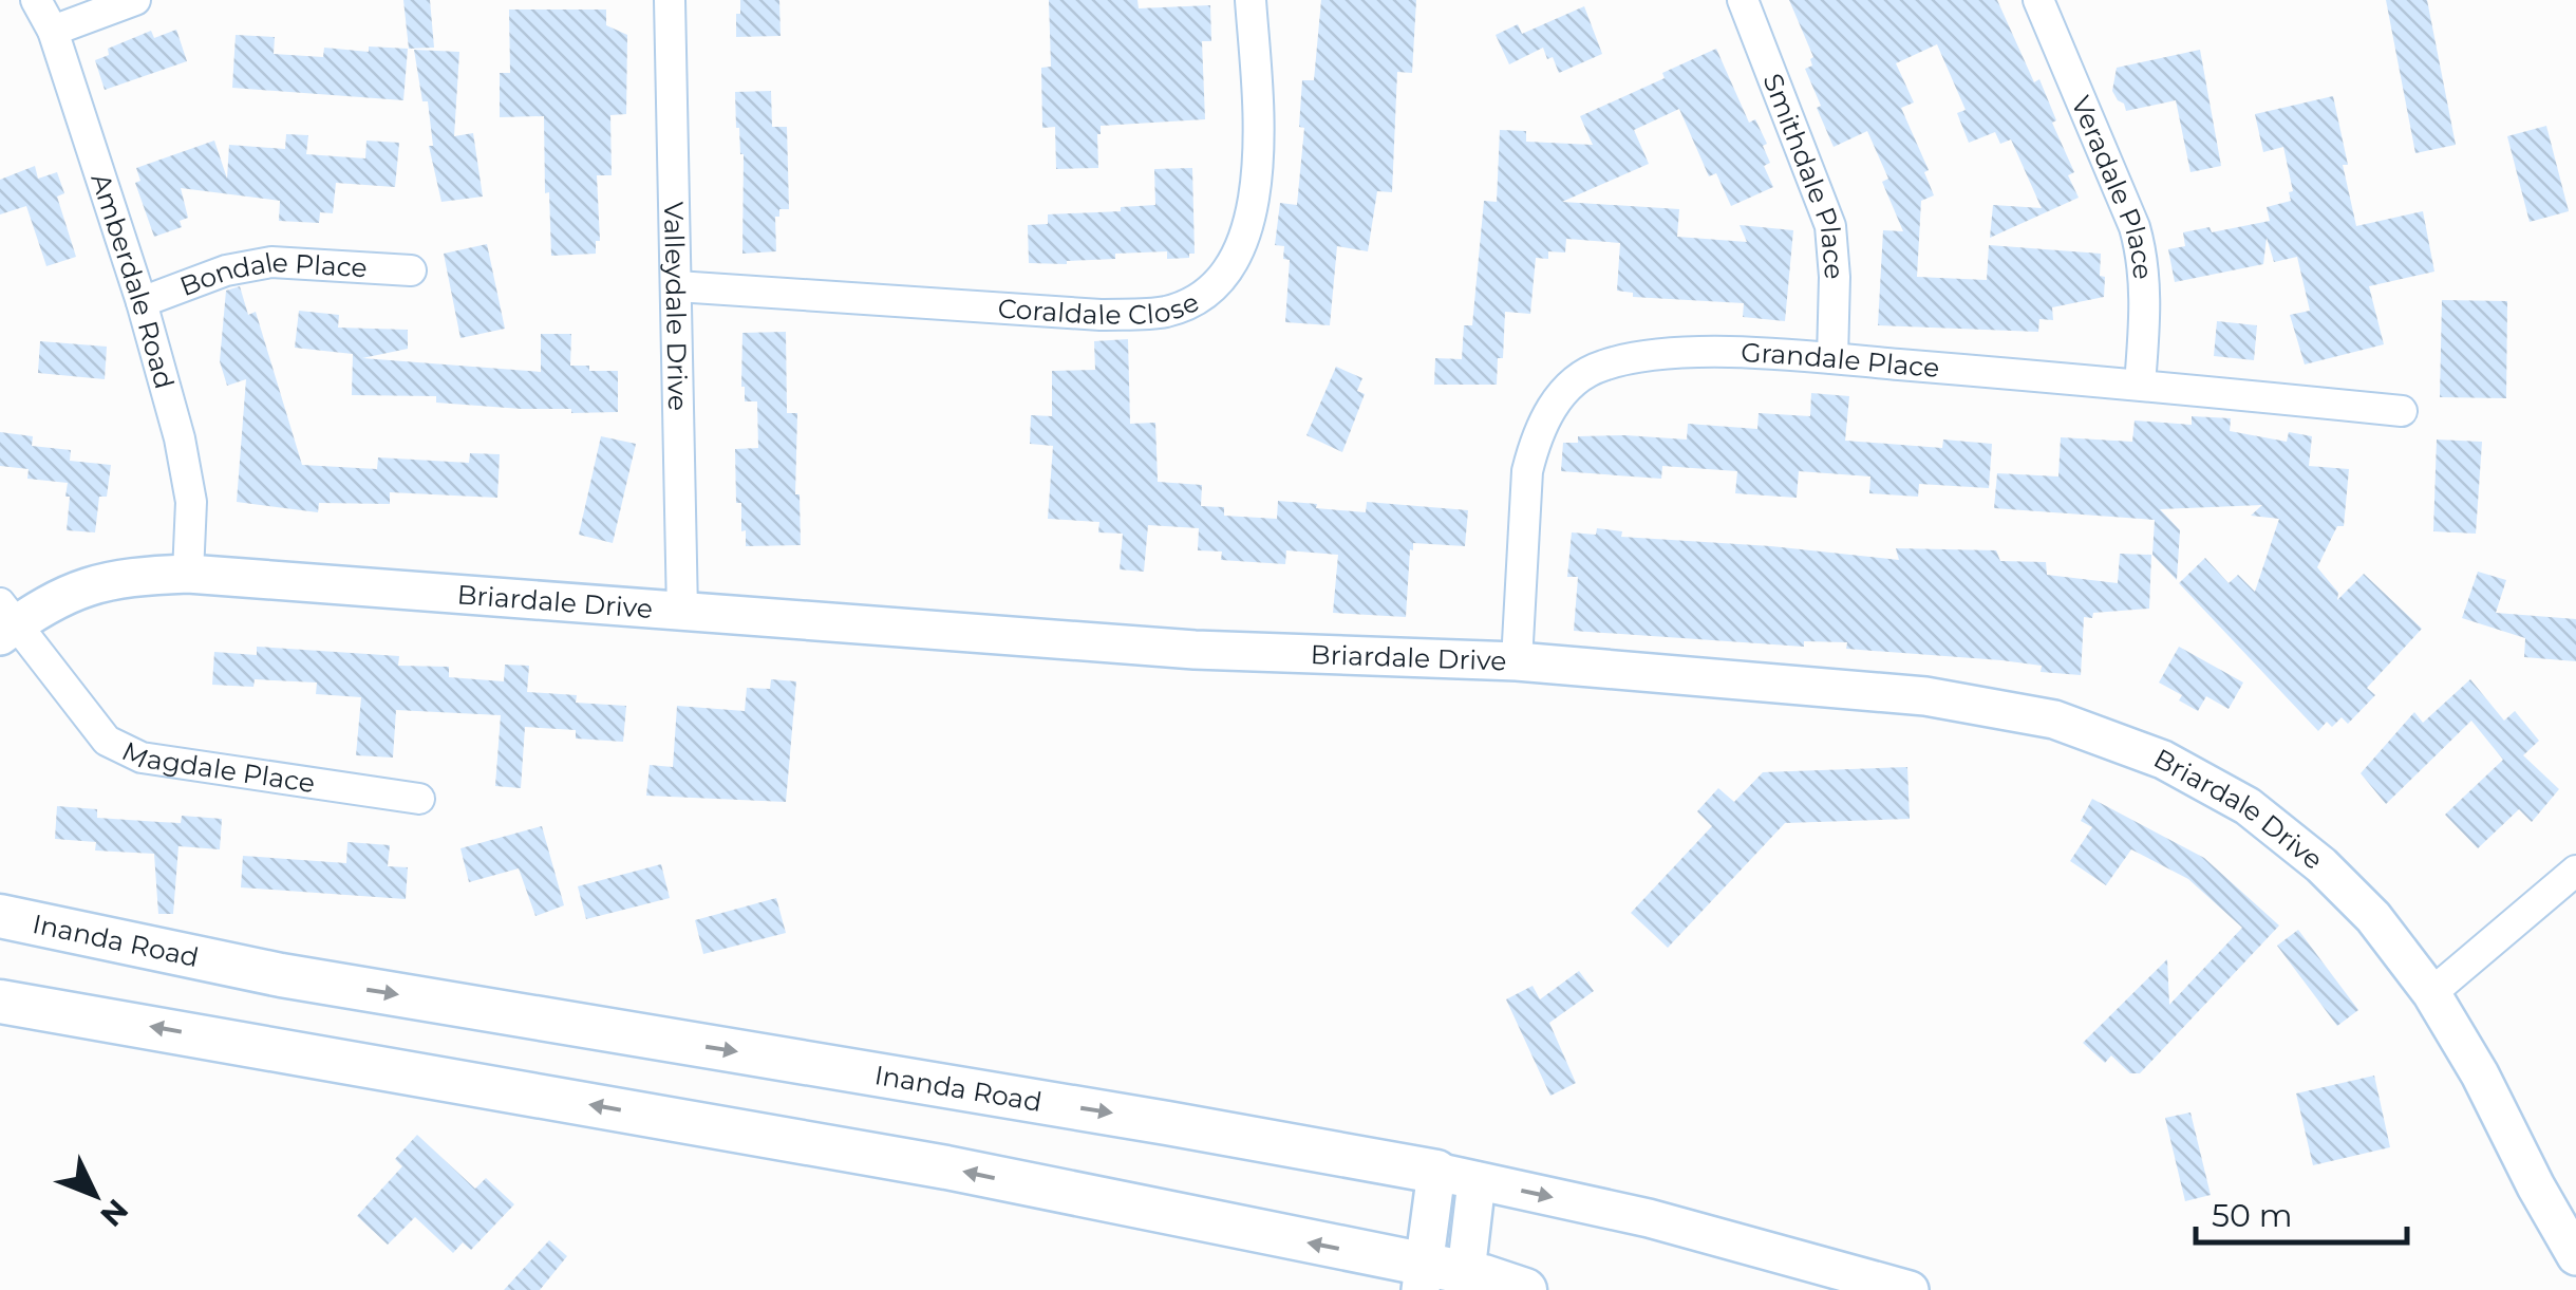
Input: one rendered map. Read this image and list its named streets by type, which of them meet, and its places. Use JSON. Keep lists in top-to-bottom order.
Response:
{
  "streets": {
    "main road": ["Inanda Road"],
    "street": [
      "Smithdale Place",
      "Veradale Place",
      "Bondale Place",
      "Amberdale Road",
      "Coraldale Close",
      "Valleydale Drive",
      "Grandale Place",
      "Briardale Drive",
      "Magdale Place"
    ]
  },
  "crossings": [
    ["Smithdale Place", "Grandale Place"],
    ["Veradale Place", "Grandale Place"],
    ["Bondale Place", "Amberdale Road"],
    ["Amberdale Road", "Briardale Drive"],
    ["Coraldale Close", "Valleydale Drive"],
    ["Valleydale Drive", "Briardale Drive"],
    ["Grandale Place", "Briardale Drive"],
    ["Briardale Drive", "Magdale Place"]
  ],
  "scale_bar": "50 m",
  "north": "bottom right"
}
